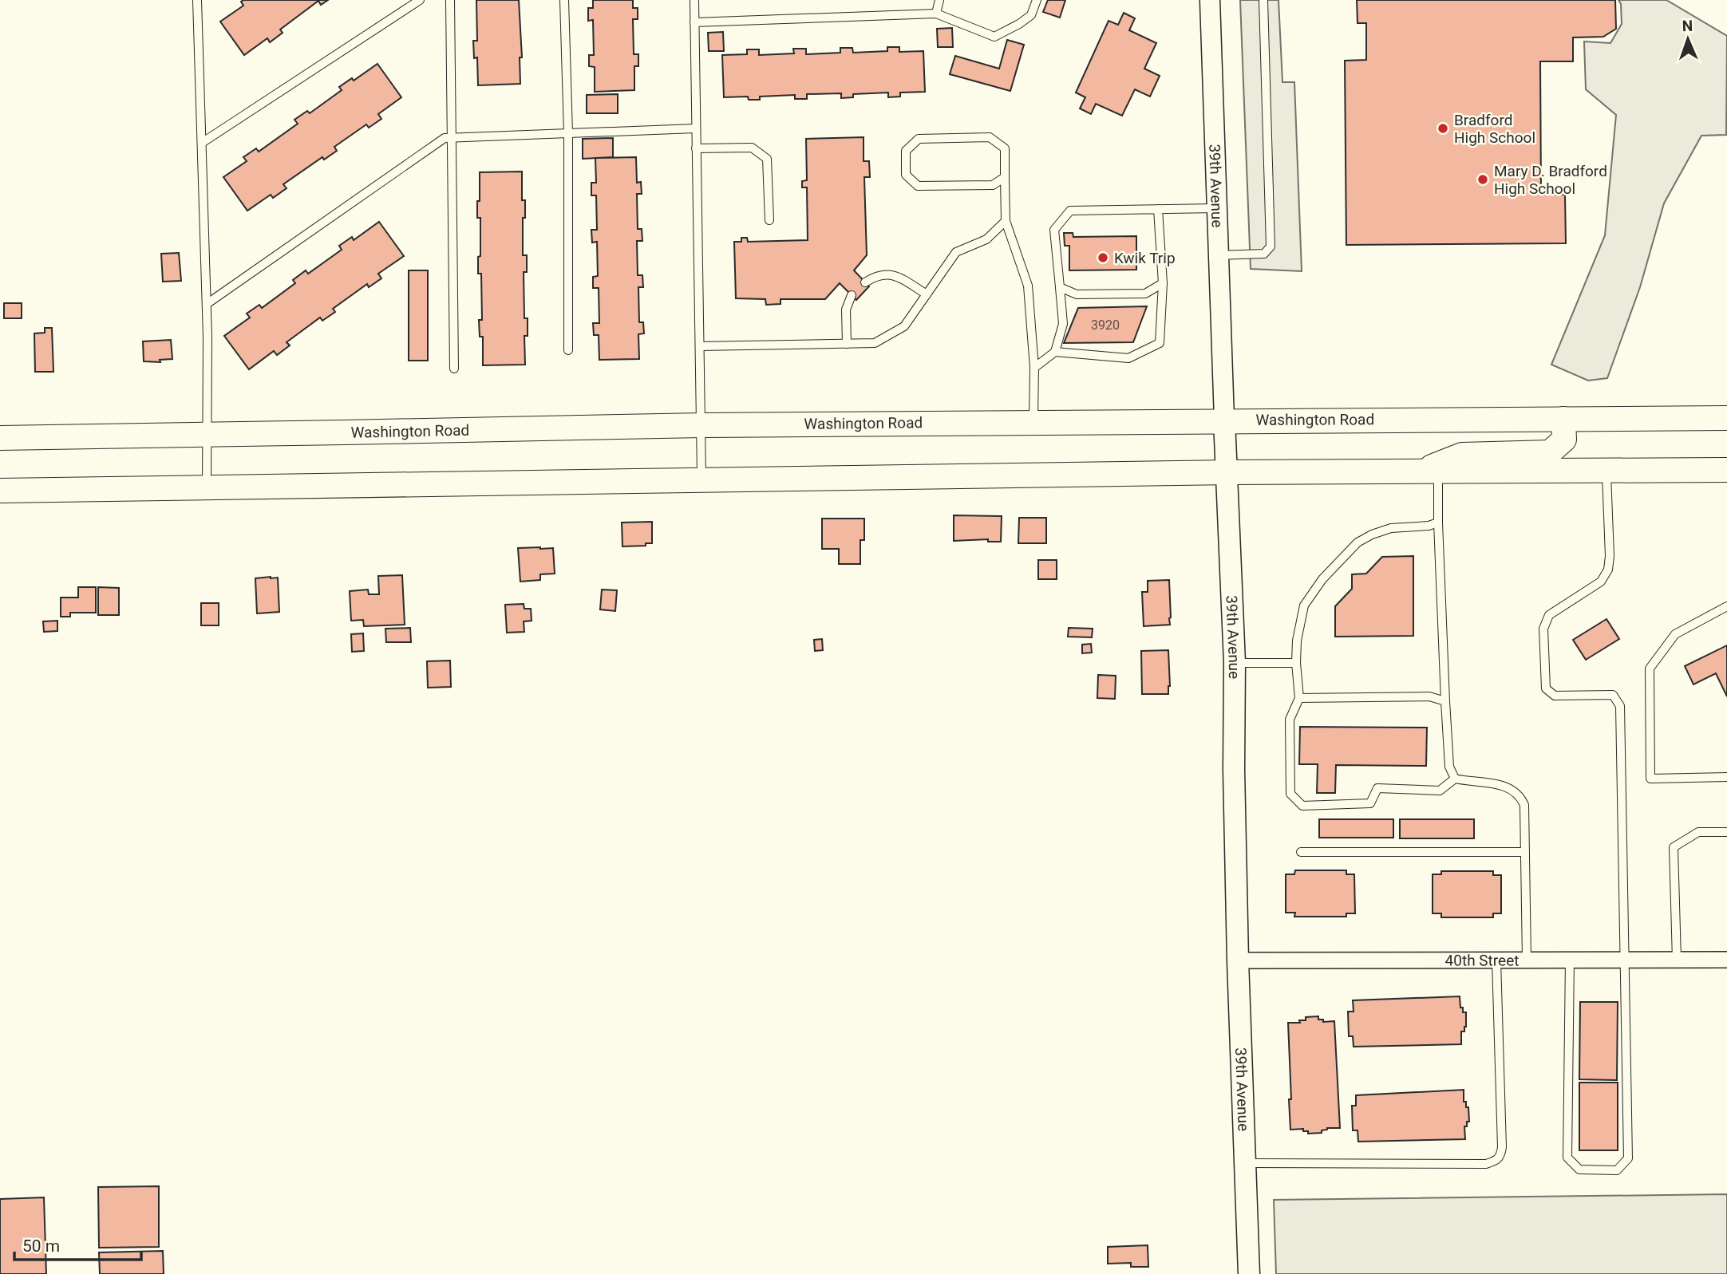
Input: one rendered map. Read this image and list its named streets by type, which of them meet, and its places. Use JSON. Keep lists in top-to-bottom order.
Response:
{
  "streets": {
    "main road": ["39th Avenue", "Washington Road"],
    "street": ["40th Street"]
  },
  "crossings": [
    ["39th Avenue", "Washington Road"],
    ["39th Avenue", "40th Street"]
  ],
  "places": ["Bradford High School", "Mary D. Bradford High School", "Kwik Trip"],
  "house_numbers": ["3920"],
  "scale_bar": "50 m",
  "north": "top"
}
